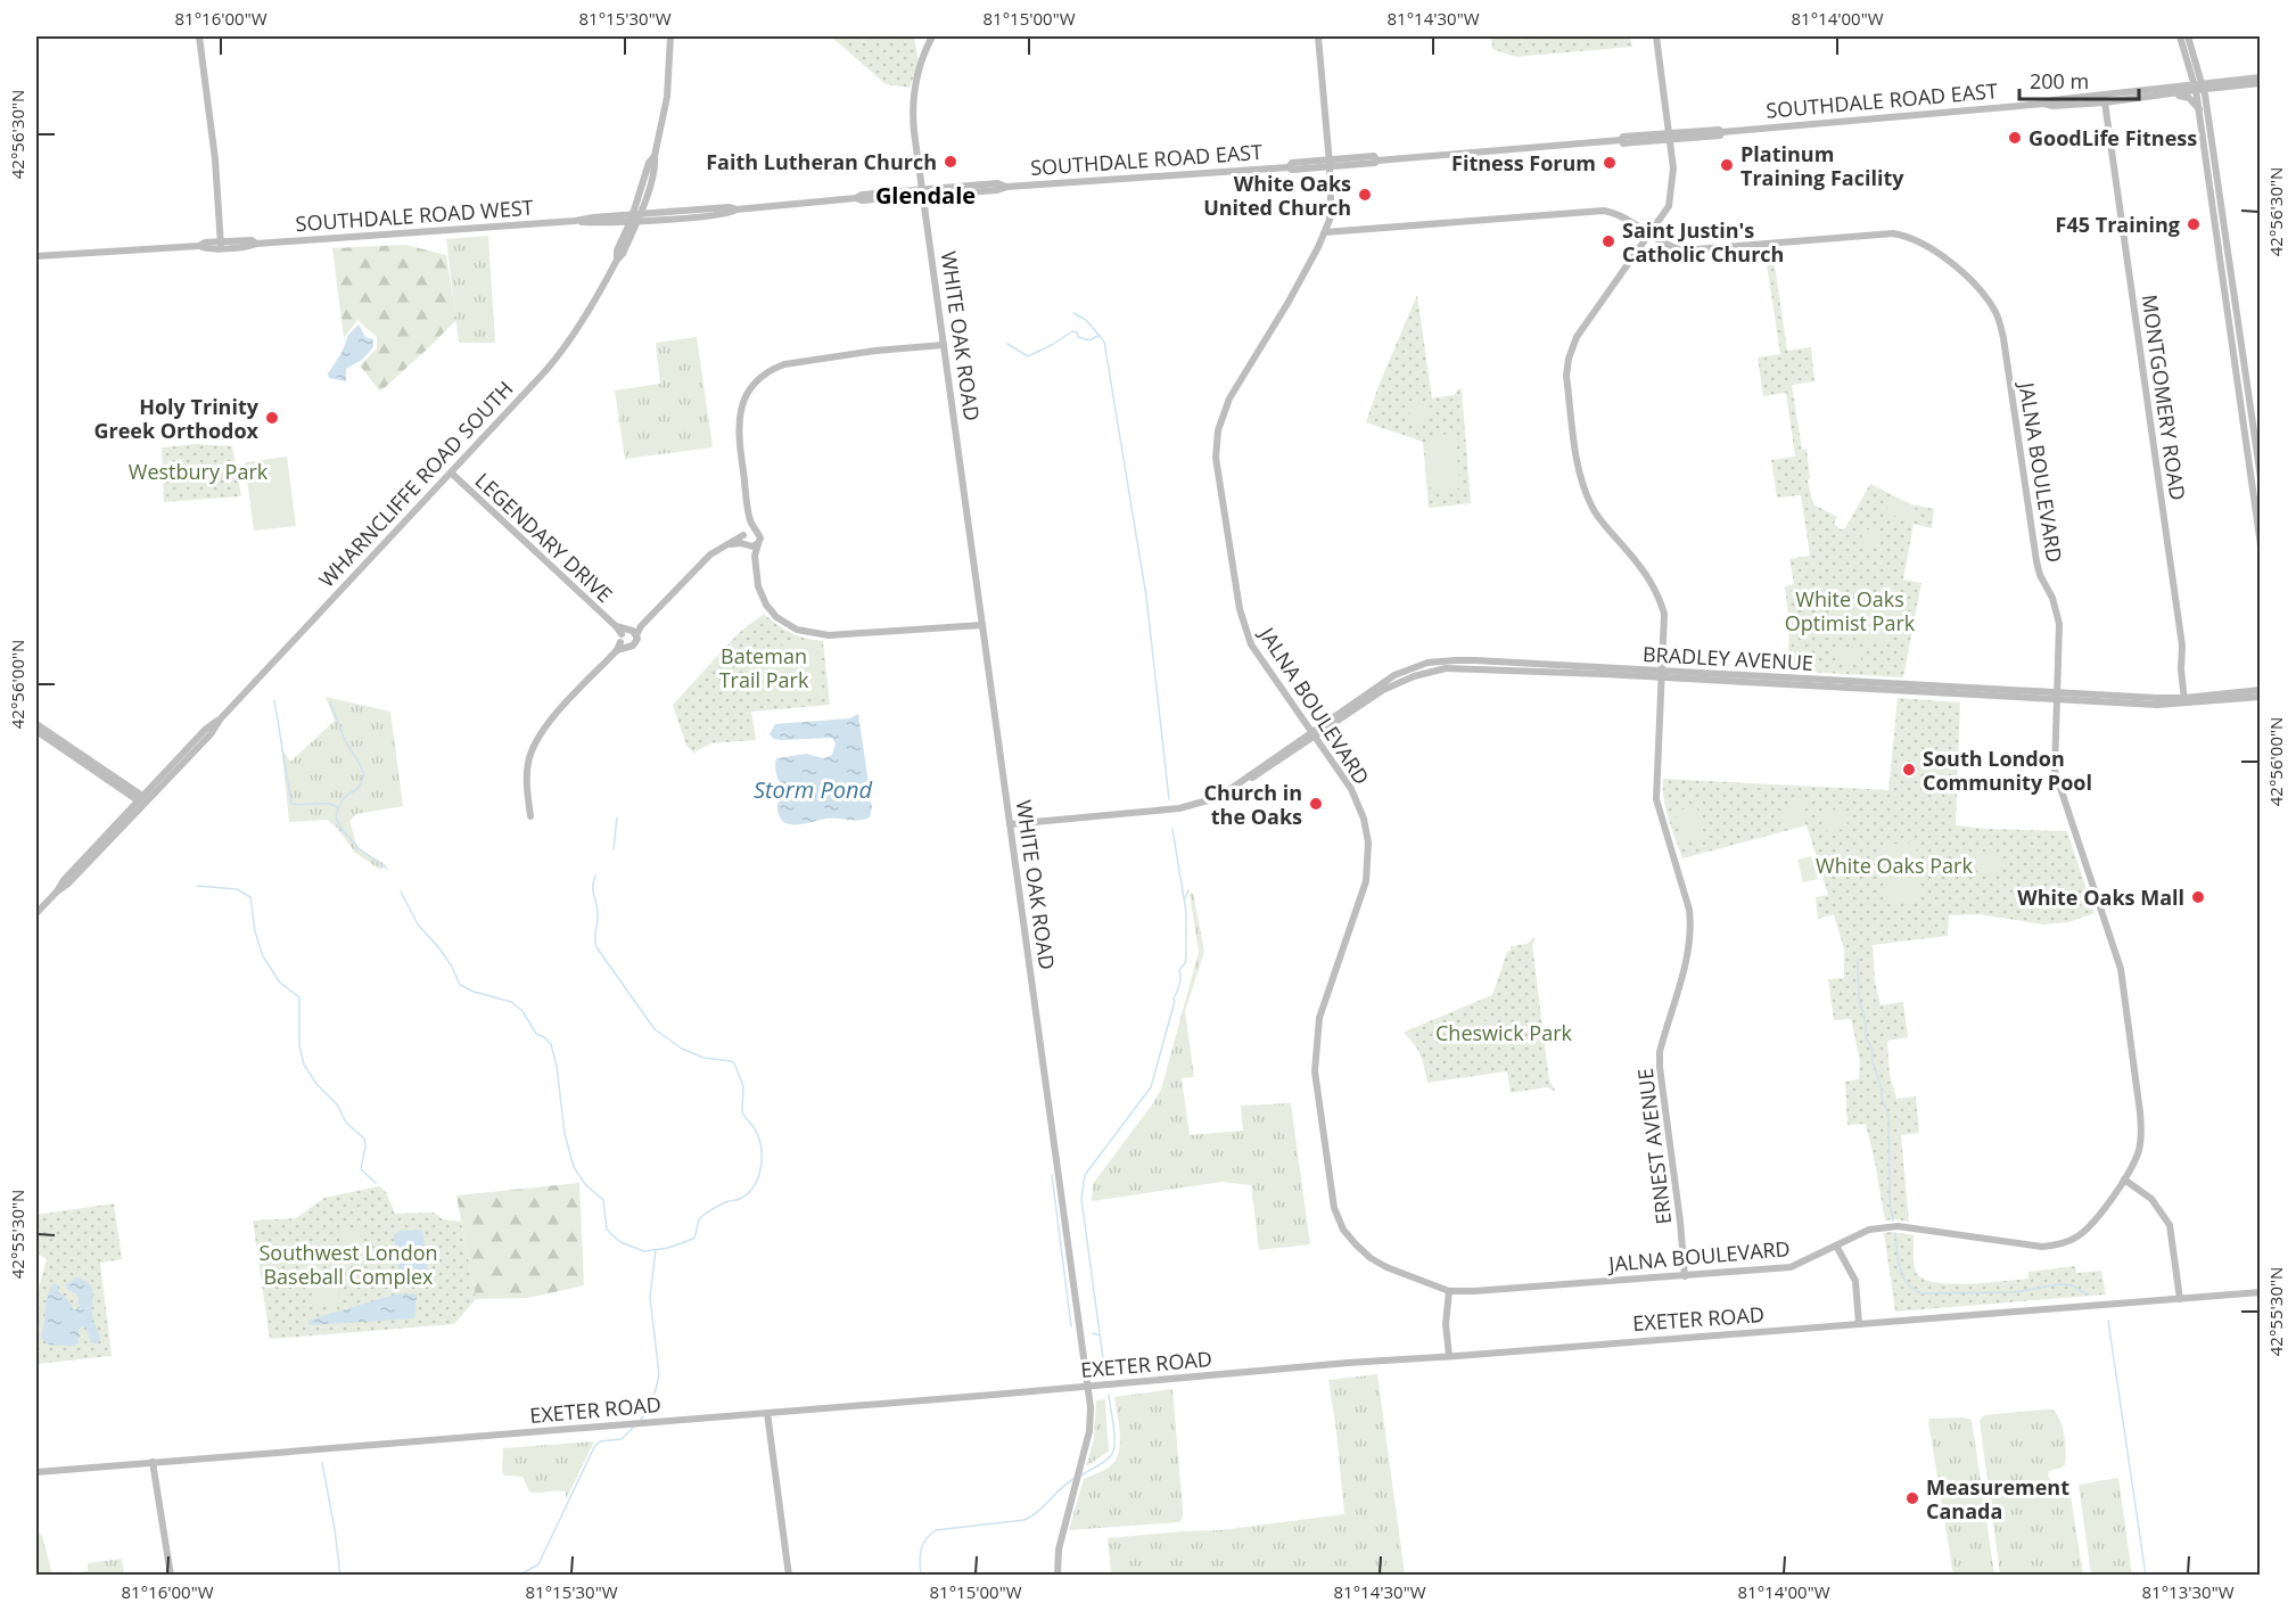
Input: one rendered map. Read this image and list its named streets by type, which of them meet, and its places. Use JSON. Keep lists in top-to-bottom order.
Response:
{
  "streets": {
    "street": [
      "SOUTHDALE ROAD EAST",
      "SOUTHDALE ROAD WEST",
      "WHITE OAK ROAD",
      "MONTGOMERY ROAD",
      "JALNA BOULEVARD",
      "WHARNCLIFFE ROAD SOUTH",
      "LEGENDARY DRIVE",
      "BRADLEY AVENUE",
      "ERNEST AVENUE",
      "EXETER ROAD"
    ]
  },
  "crossings": [
    ["SOUTHDALE ROAD EAST", "SOUTHDALE ROAD WEST"],
    ["SOUTHDALE ROAD EAST", "WHITE OAK ROAD"],
    ["SOUTHDALE ROAD EAST", "MONTGOMERY ROAD"],
    ["SOUTHDALE ROAD EAST", "JALNA BOULEVARD"],
    ["SOUTHDALE ROAD EAST", "WHARNCLIFFE ROAD SOUTH"],
    ["SOUTHDALE ROAD EAST", "ERNEST AVENUE"],
    ["SOUTHDALE ROAD WEST", "WHARNCLIFFE ROAD SOUTH"],
    ["WHITE OAK ROAD", "BRADLEY AVENUE"],
    ["WHITE OAK ROAD", "EXETER ROAD"],
    ["MONTGOMERY ROAD", "BRADLEY AVENUE"],
    ["JALNA BOULEVARD", "BRADLEY AVENUE"],
    ["JALNA BOULEVARD", "ERNEST AVENUE"],
    ["WHARNCLIFFE ROAD SOUTH", "LEGENDARY DRIVE"],
    ["BRADLEY AVENUE", "ERNEST AVENUE"]
  ],
  "districts": ["Glendale"],
  "water": ["Storm Pond"],
  "parks": [
    "Westbury Park",
    "White Oaks Optimist Park",
    "Bateman Trail Park",
    "White Oaks Park",
    "Cheswick Park",
    "Southwest London Baseball Complex"
  ],
  "places": [
    "GoodLife Fitness",
    "Faith Lutheran Church",
    "Fitness Forum",
    "Platinum Training Facility",
    "White Oaks United Church",
    "F45 Training",
    "Saint Justin's Catholic Church",
    "Holy Trinity Greek Orthodox",
    "South London Community Pool",
    "Church in the Oaks",
    "White Oaks Mall",
    "Measurement Canada"
  ],
  "scale_bar": "200 m",
  "coordinates": [
    "81°16'00\"W",
    "81°15'30\"W",
    "81°15'00\"W",
    "81°14'30\"W",
    "81°14'00\"W",
    "42°56'30\"N",
    "42°56'00\"N",
    "42°55'30\"N",
    "81°13'30\"W"
  ]
}
